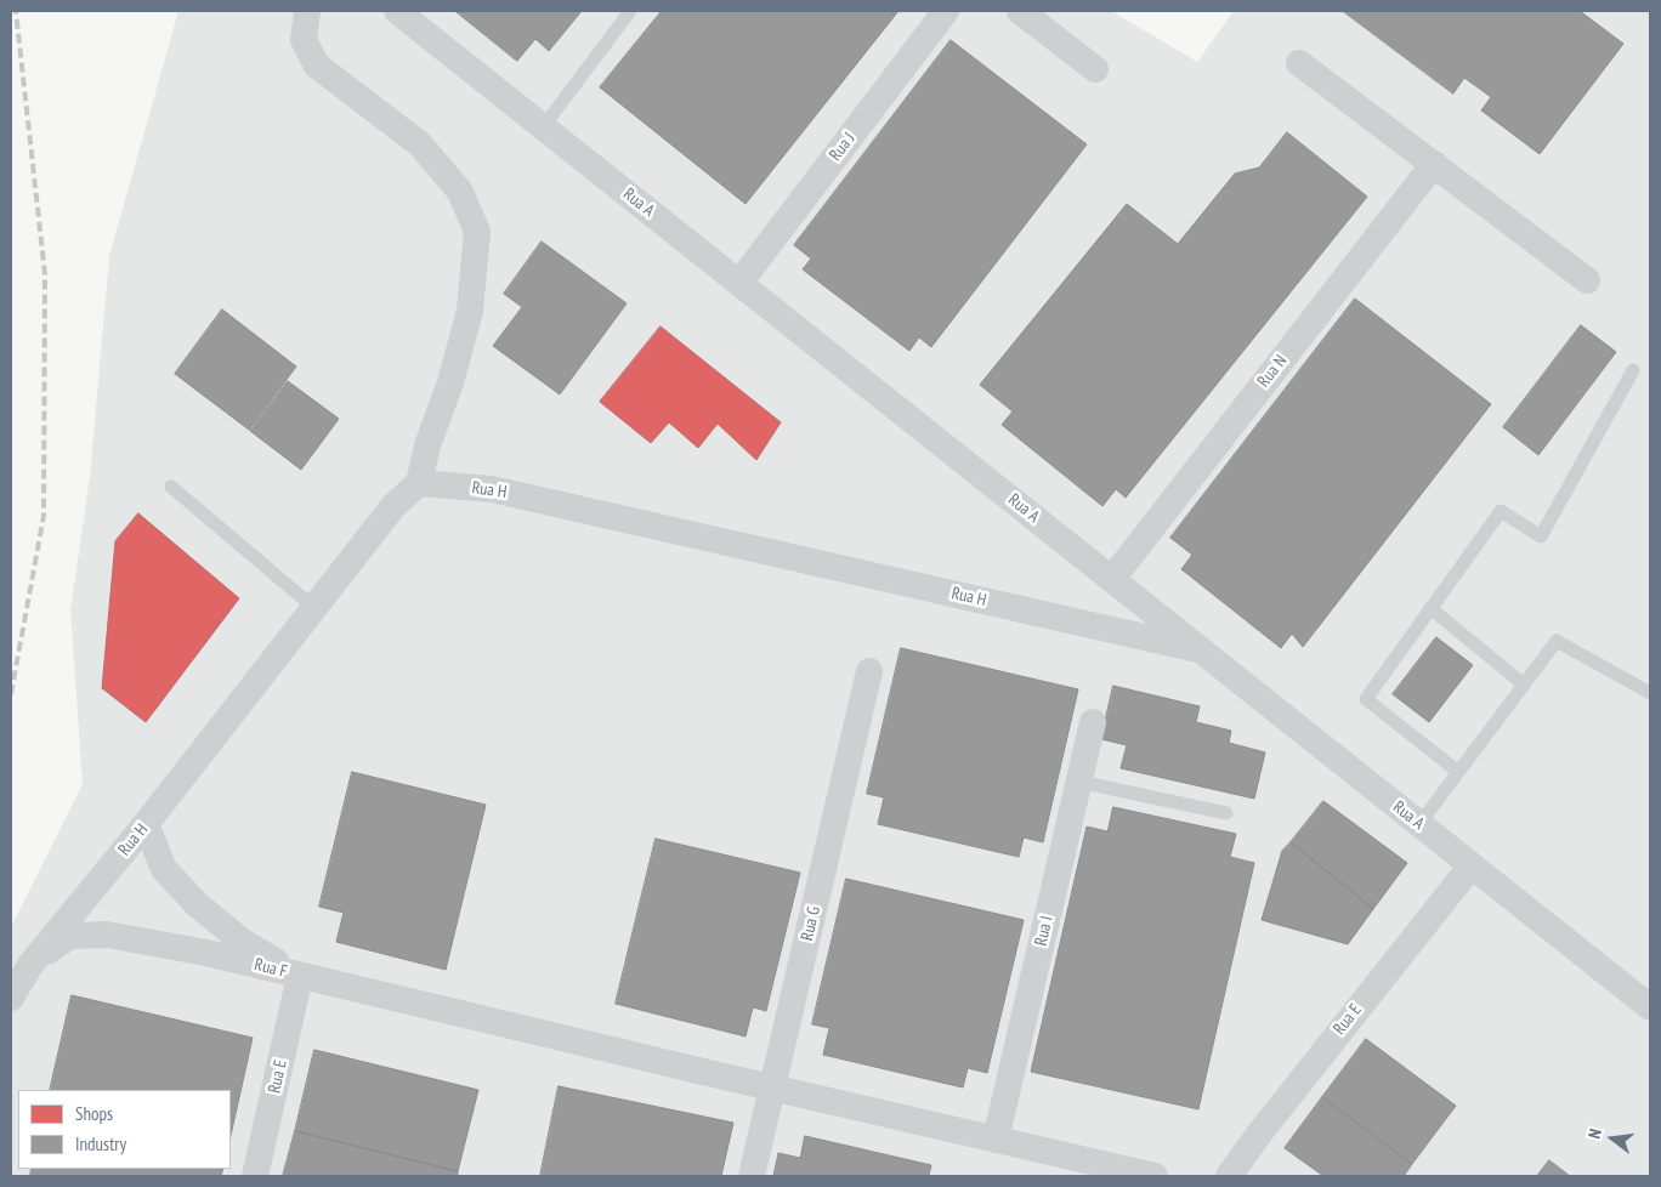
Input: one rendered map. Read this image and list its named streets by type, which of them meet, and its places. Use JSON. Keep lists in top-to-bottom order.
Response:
{
  "streets": {
    "street": [
      "Rua J",
      "Rua A",
      "Rua N",
      "Rua H",
      "Rua G",
      "Rua I",
      "Rua F",
      "Rua E"
    ]
  },
  "crossings": [
    ["Rua J", "Rua A"],
    ["Rua A", "Rua N"],
    ["Rua A", "Rua H"],
    ["Rua A", "Rua E"],
    ["Rua H", "Rua F"],
    ["Rua F", "Rua E"]
  ],
  "legend": ["Shops", "Industry"],
  "north": "left"
}
